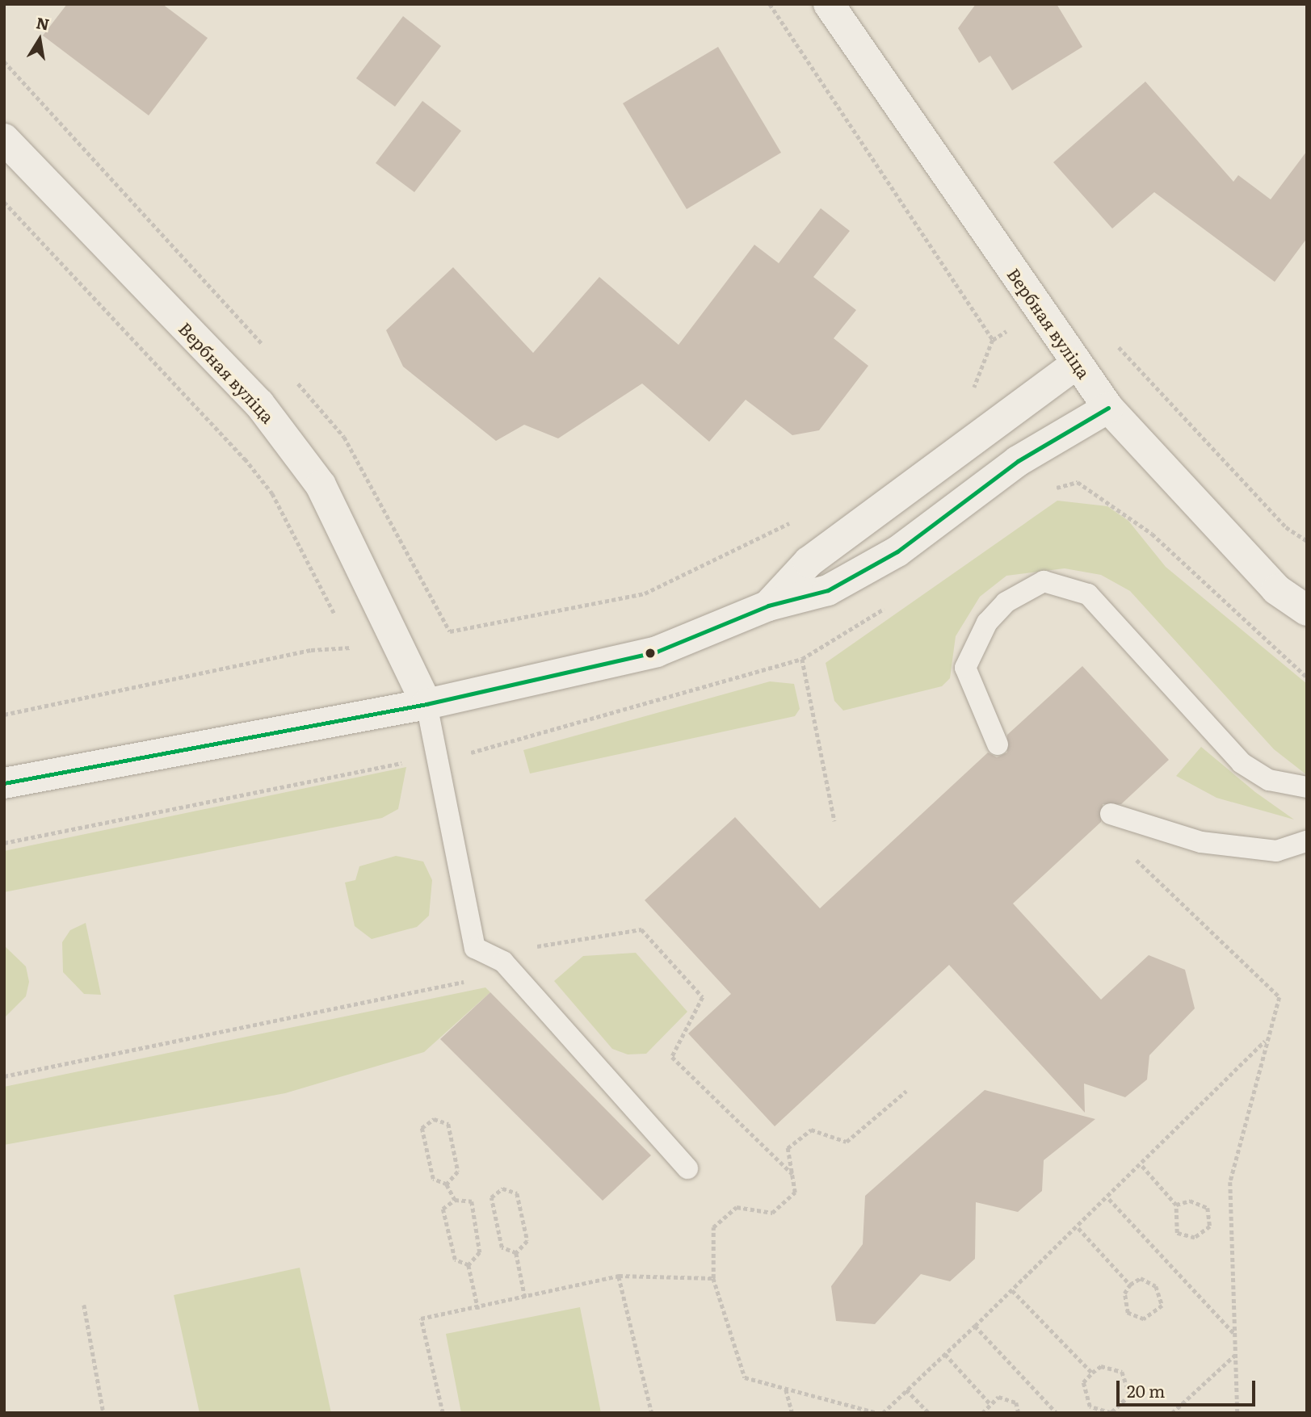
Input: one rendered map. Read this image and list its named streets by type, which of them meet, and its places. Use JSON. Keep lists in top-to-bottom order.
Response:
{
  "streets": {
    "street": ["Вербная вуліца"]
  },
  "scale_bar": "20 m",
  "north": "top"
}
